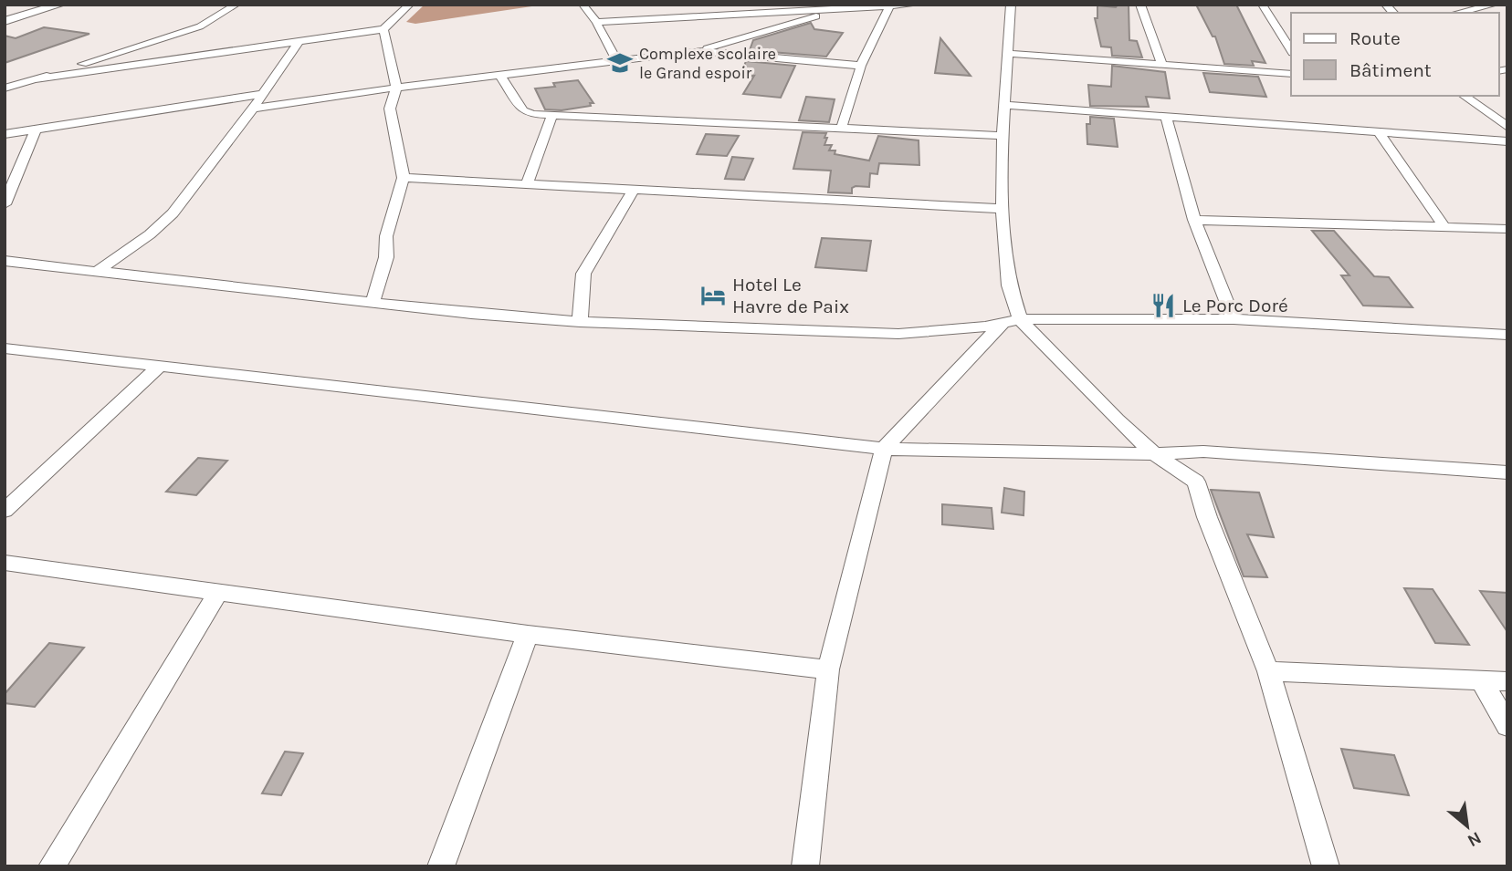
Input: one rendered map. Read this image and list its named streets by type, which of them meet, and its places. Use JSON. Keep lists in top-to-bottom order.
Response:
{
  "places": {
    "school or university": ["Complexe scolaire le Grand espoir"],
    "hotel": ["Hotel Le Havre de Paix"],
    "restaurant": ["Le Porc Doré"]
  },
  "legend": ["Route", "Bâtiment"],
  "north": "bottom right"
}
